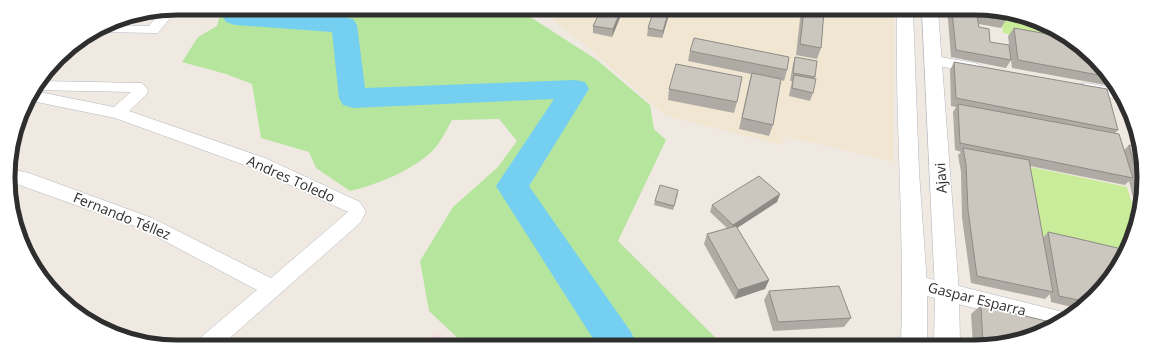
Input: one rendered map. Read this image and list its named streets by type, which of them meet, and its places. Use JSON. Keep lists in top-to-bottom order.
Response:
{
  "streets": {
    "street": [
      "Ajavi",
      "Andres Toledo",
      "Fernando Téllez",
      "Gaspar Esparra"
    ]
  },
  "crossings": [
    ["Ajavi", "Gaspar Esparra"],
    ["Andres Toledo", "Fernando Téllez"]
  ]
}
